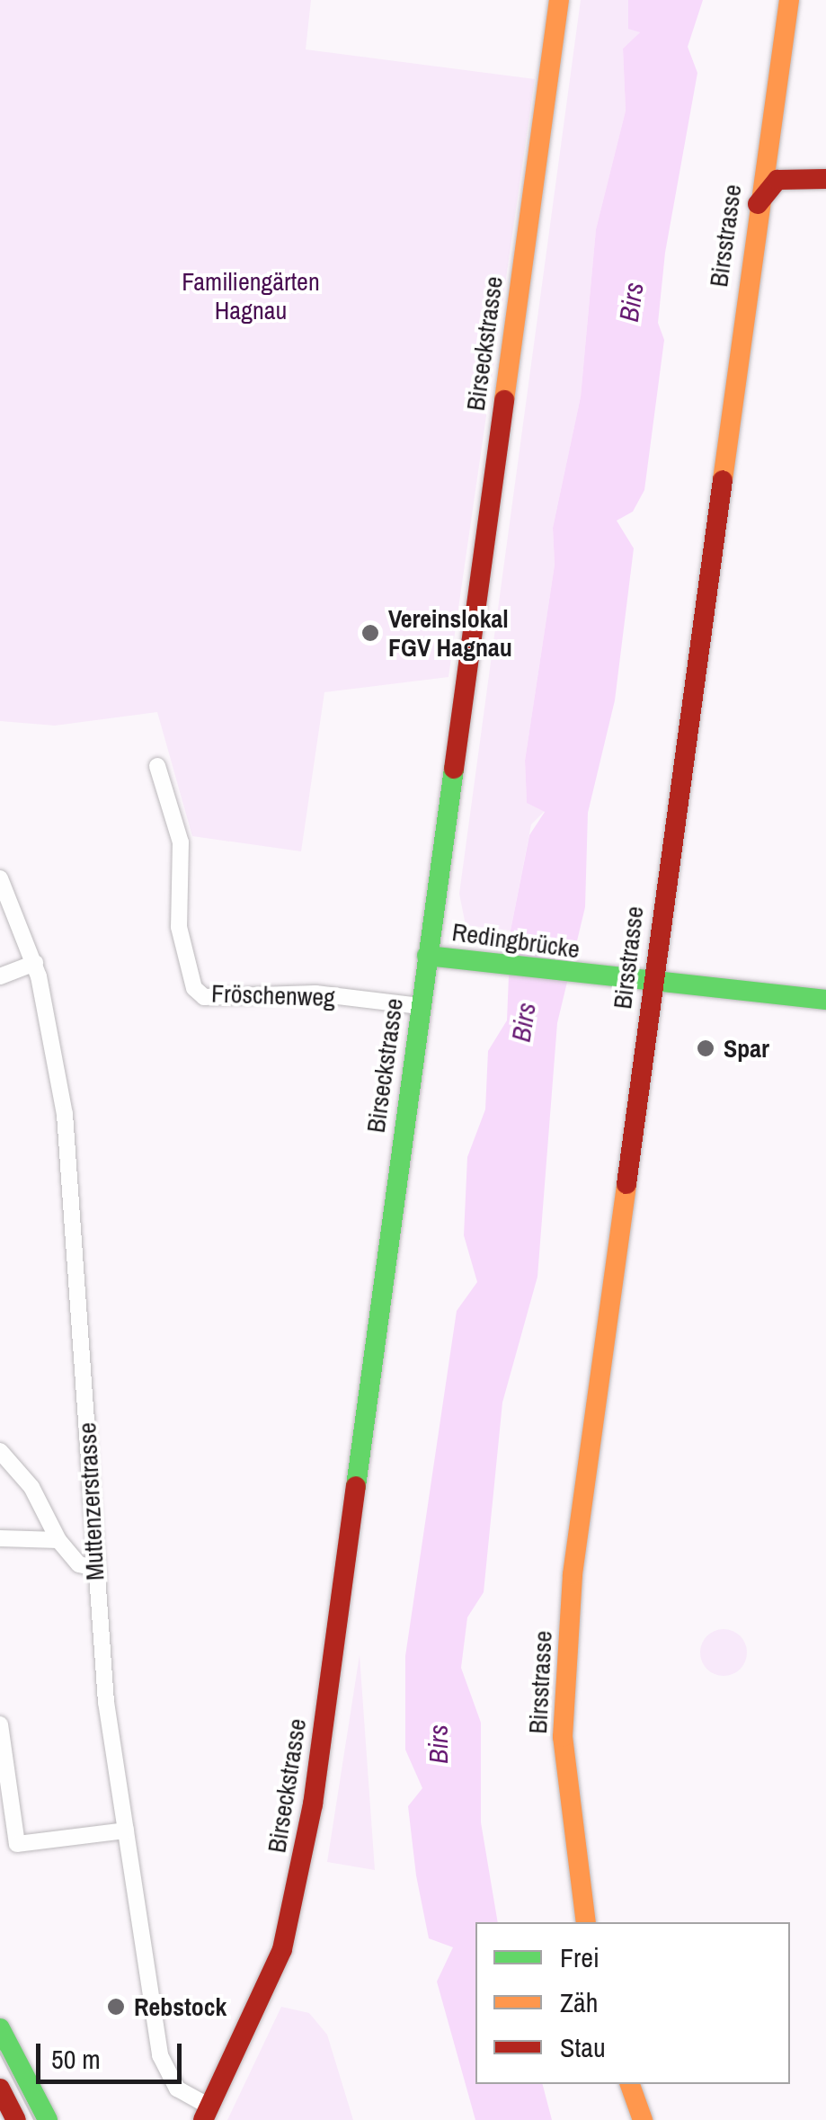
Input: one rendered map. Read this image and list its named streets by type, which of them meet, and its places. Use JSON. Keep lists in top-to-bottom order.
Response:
{
  "streets": {
    "street": [
      "Birsstrasse",
      "Birseckstrasse",
      "Redingbrücke",
      "Fröschenweg",
      "Muttenzerstrasse"
    ]
  },
  "crossings": [
    ["Birsstrasse", "Redingbrücke"],
    ["Birseckstrasse", "Redingbrücke"],
    ["Birseckstrasse", "Fröschenweg"],
    ["Birseckstrasse", "Muttenzerstrasse"]
  ],
  "water": ["Birs"],
  "parks": ["Familiengärten Hagnau"],
  "places": ["Vereinslokal FGV Hagnau", "Spar", "Rebstock"],
  "legend": ["Frei", "Zäh", "Stau"],
  "scale_bar": "50 m"
}
